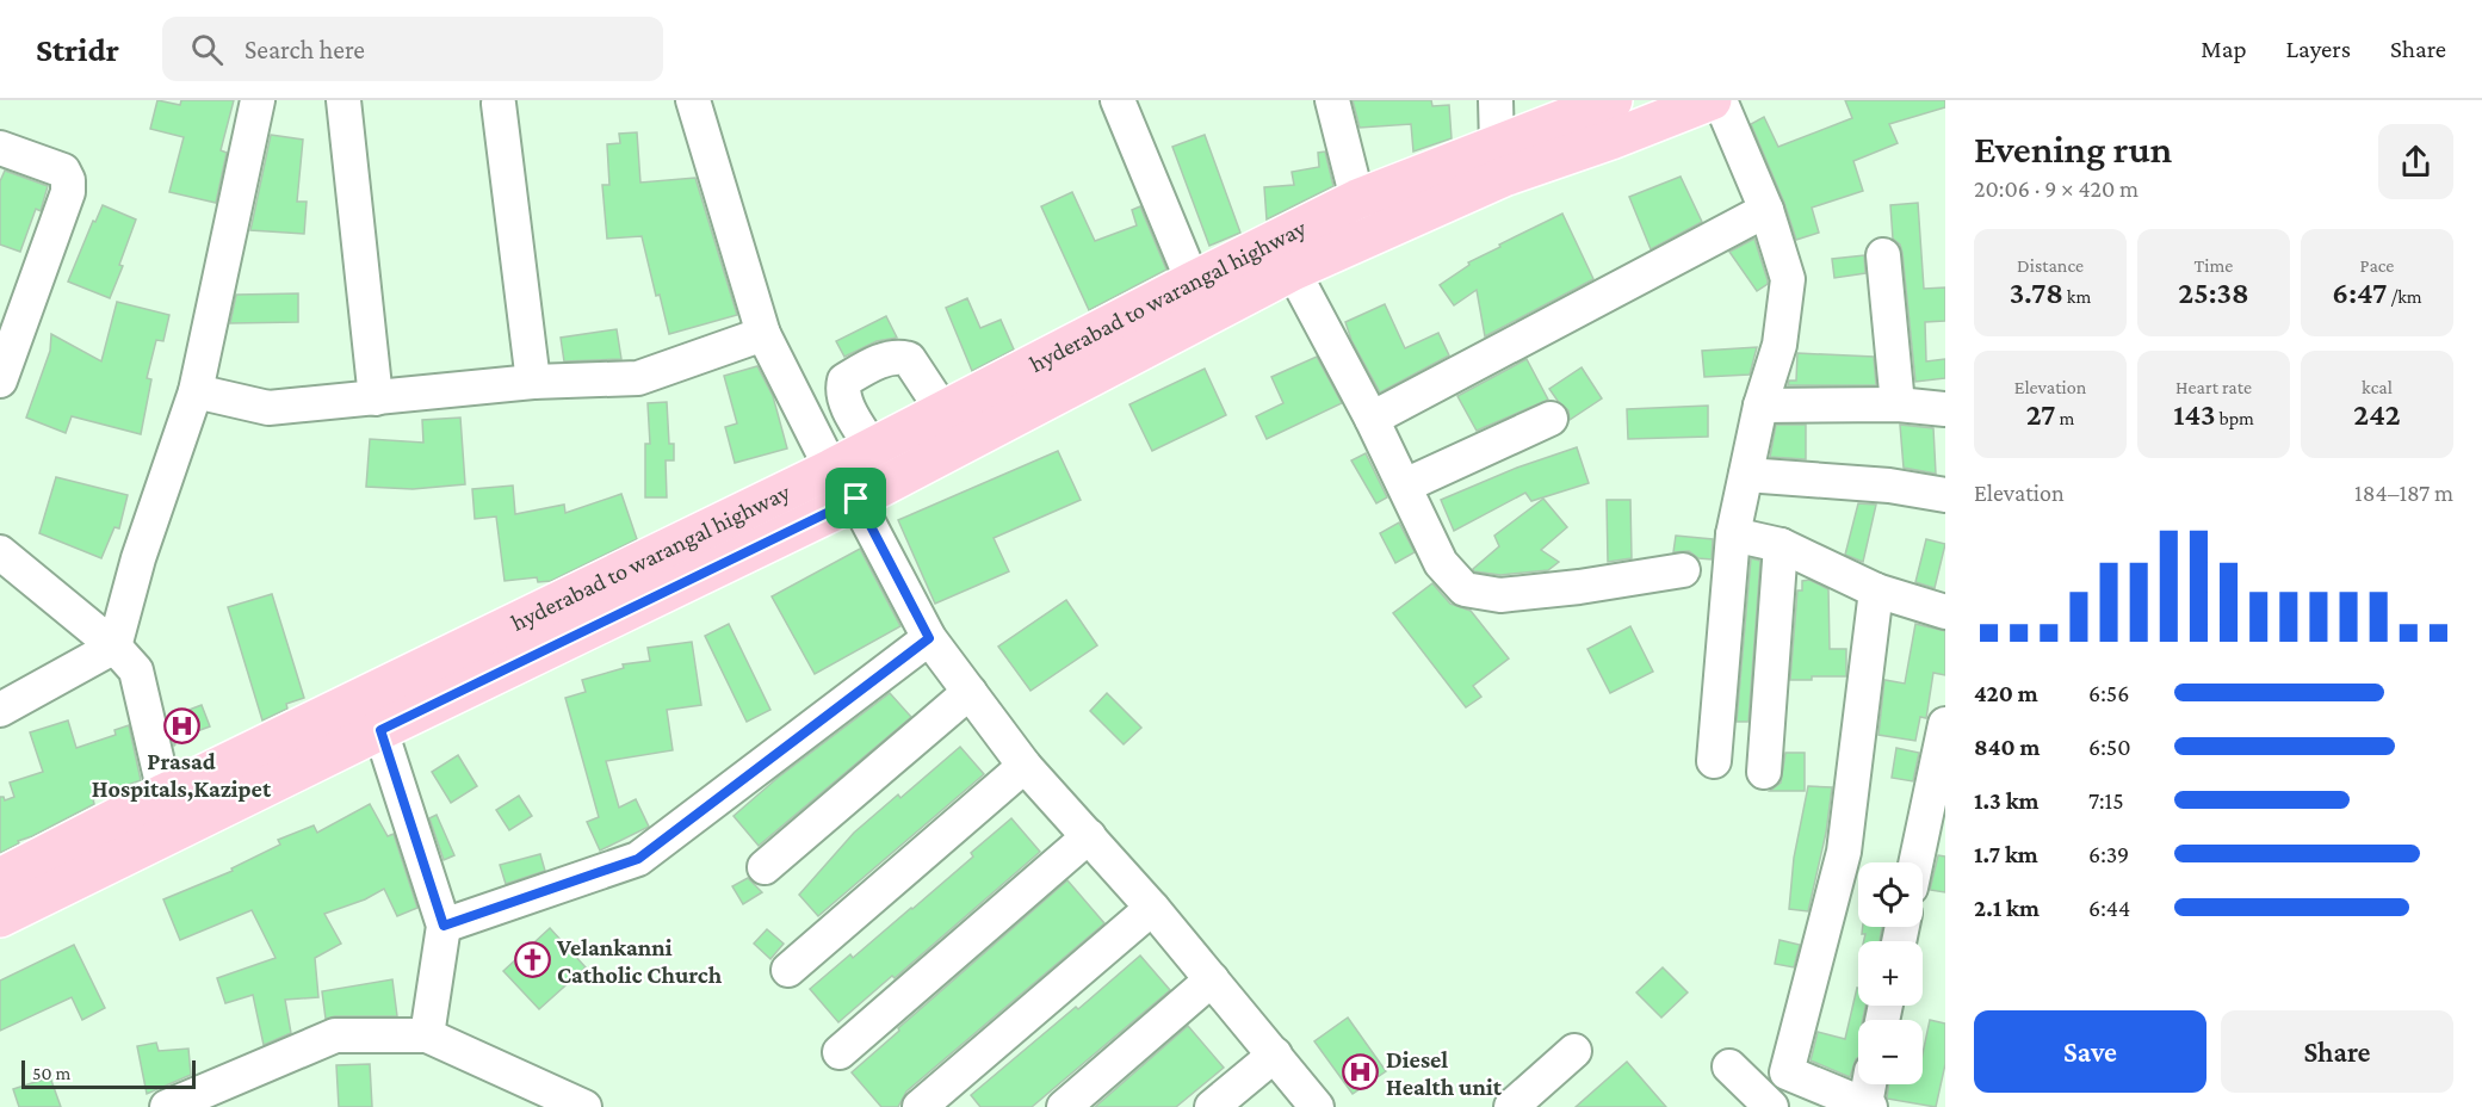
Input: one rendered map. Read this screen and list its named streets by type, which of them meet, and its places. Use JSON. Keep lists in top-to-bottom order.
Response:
{
  "streets": {
    "main road": ["hyderabad to warangal highway"]
  },
  "places": {
    "hospital": ["Prasad Hospitals,Kazipet", "Diesel Health unit"],
    "church": ["Velankanni Catholic Church"]
  },
  "scale_bar": "50 m",
  "page": {
    "header": "Stridr",
    "search": "Search here",
    "nav": ["Map", "Layers", "Share"],
    "heading": ["Evening run", "20:06 · 9 × 420 m"],
    "stats": [
      ["Distance", "3.78 km"],
      ["Time", "25:38"],
      ["Pace", "6:47 /km"],
      ["Elevation", "27 m"],
      ["Heart rate", "143 bpm"],
      ["kcal", "242"]
    ],
    "chart": ["Elevation", "184–187 m"],
    "list": [
      {
        "name": "420 m",
        "note": "6:56"
      },
      {
        "name": "840 m",
        "note": "6:50"
      },
      {
        "name": "1.3 km",
        "note": "7:15"
      },
      {
        "name": "1.7 km",
        "note": "6:39"
      },
      {
        "name": "2.1 km",
        "note": "6:44"
      }
    ],
    "map_buttons": ["+", "−"],
    "buttons": ["Save", "Share"],
    "scale": "50 m"
  }
}
